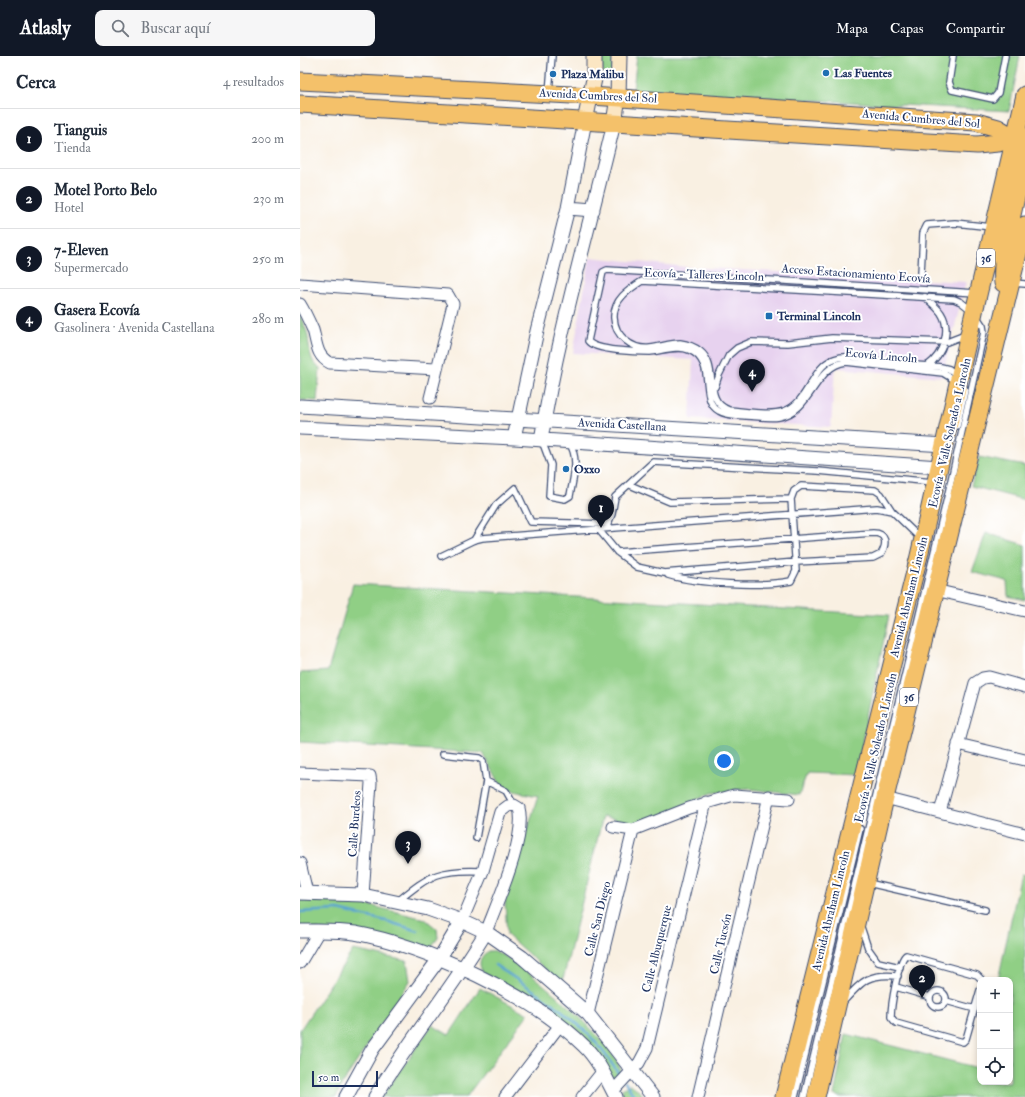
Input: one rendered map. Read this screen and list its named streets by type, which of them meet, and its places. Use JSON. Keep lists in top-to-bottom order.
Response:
{
  "streets": {
    "main road": ["Avenida Cumbres del Sol", "36", "Avenida Abraham Lincoln"],
    "street": [
      "Avenida Castellana",
      "Calle Burdeos",
      "Calle San Diego",
      "Calle Tucsón",
      "Calle Albuquerque"
    ],
    "lane": [
      "Acceso Estacionamiento Ecovía",
      "Ecovía - Talleres Lincoln",
      "Ecovía Lincoln",
      "Ecovía - Valle Soleado a Lincoln"
    ]
  },
  "crossings": [
    ["Avenida Cumbres del Sol", "Avenida Abraham Lincoln"],
    ["36", "Avenida Castellana"],
    ["36", "Ecovía - Valle Soleado a Lincoln"],
    ["36", "Avenida Abraham Lincoln"],
    ["Acceso Estacionamiento Ecovía", "Ecovía Lincoln"],
    ["Acceso Estacionamiento Ecovía", "Avenida Abraham Lincoln"],
    ["Ecovía - Talleres Lincoln", "Ecovía Lincoln"],
    ["Ecovía - Talleres Lincoln", "Ecovía - Valle Soleado a Lincoln"],
    ["Ecovía - Talleres Lincoln", "Avenida Abraham Lincoln"],
    ["Ecovía Lincoln", "Avenida Abraham Lincoln"],
    ["Avenida Castellana", "Ecovía - Valle Soleado a Lincoln"],
    ["Avenida Castellana", "Avenida Abraham Lincoln"],
    ["Ecovía - Valle Soleado a Lincoln", "Avenida Abraham Lincoln"]
  ],
  "places": {
    "other": ["Las Fuentes", "Plaza Malibu", "Oxxo"],
    "transit": ["Terminal Lincoln"]
  },
  "scale_bar": "50 m",
  "page": {
    "header": "Atlasly",
    "search": "Buscar aquí",
    "nav": ["Mapa", "Capas", "Compartir"],
    "heading": ["Cerca", "4 resultados"],
    "list": [
      {
        "mark": "1",
        "name": "Tianguis",
        "note": "Tienda",
        "value": "200 m"
      },
      {
        "mark": "2",
        "name": "Motel Porto Belo",
        "note": "Hotel",
        "value": "230 m"
      },
      {
        "mark": "3",
        "name": "7-Eleven",
        "note": "Supermercado",
        "value": "250 m"
      },
      {
        "mark": "4",
        "name": "Gasera Ecovía",
        "note": "Gasolinera · Avenida Castellana",
        "value": "280 m"
      }
    ],
    "pins": [
      "4",
      "1",
      "3",
      "2"
    ],
    "map_buttons": ["+", "−"],
    "scale": "50 m"
  }
}
